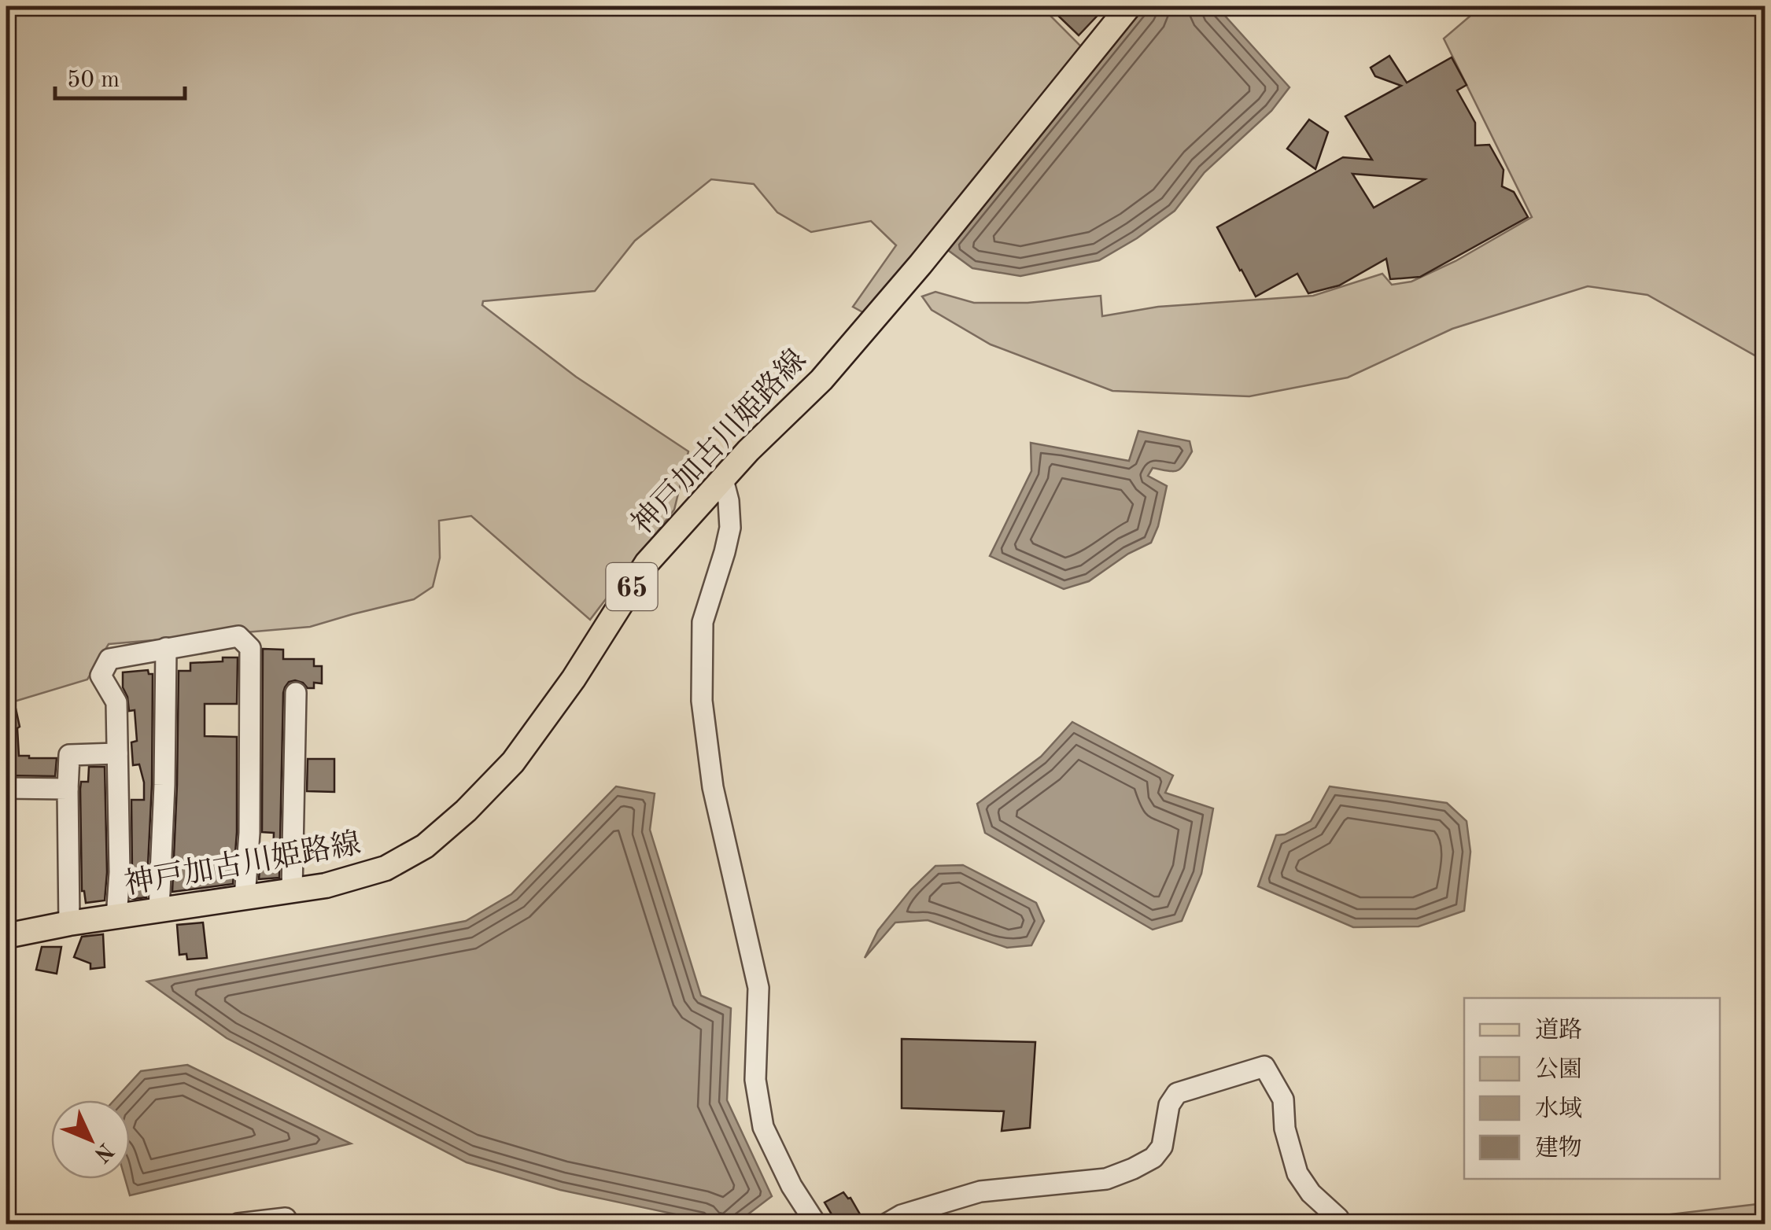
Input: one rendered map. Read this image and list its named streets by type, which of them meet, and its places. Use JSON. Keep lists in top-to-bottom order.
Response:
{
  "streets": {
    "main road": ["神戸加古川姫路線", "65"]
  },
  "legend": [
    "道路",
    "公園",
    "水域",
    "建物"
  ],
  "scale_bar": "50 m",
  "north": "bottom right"
}
